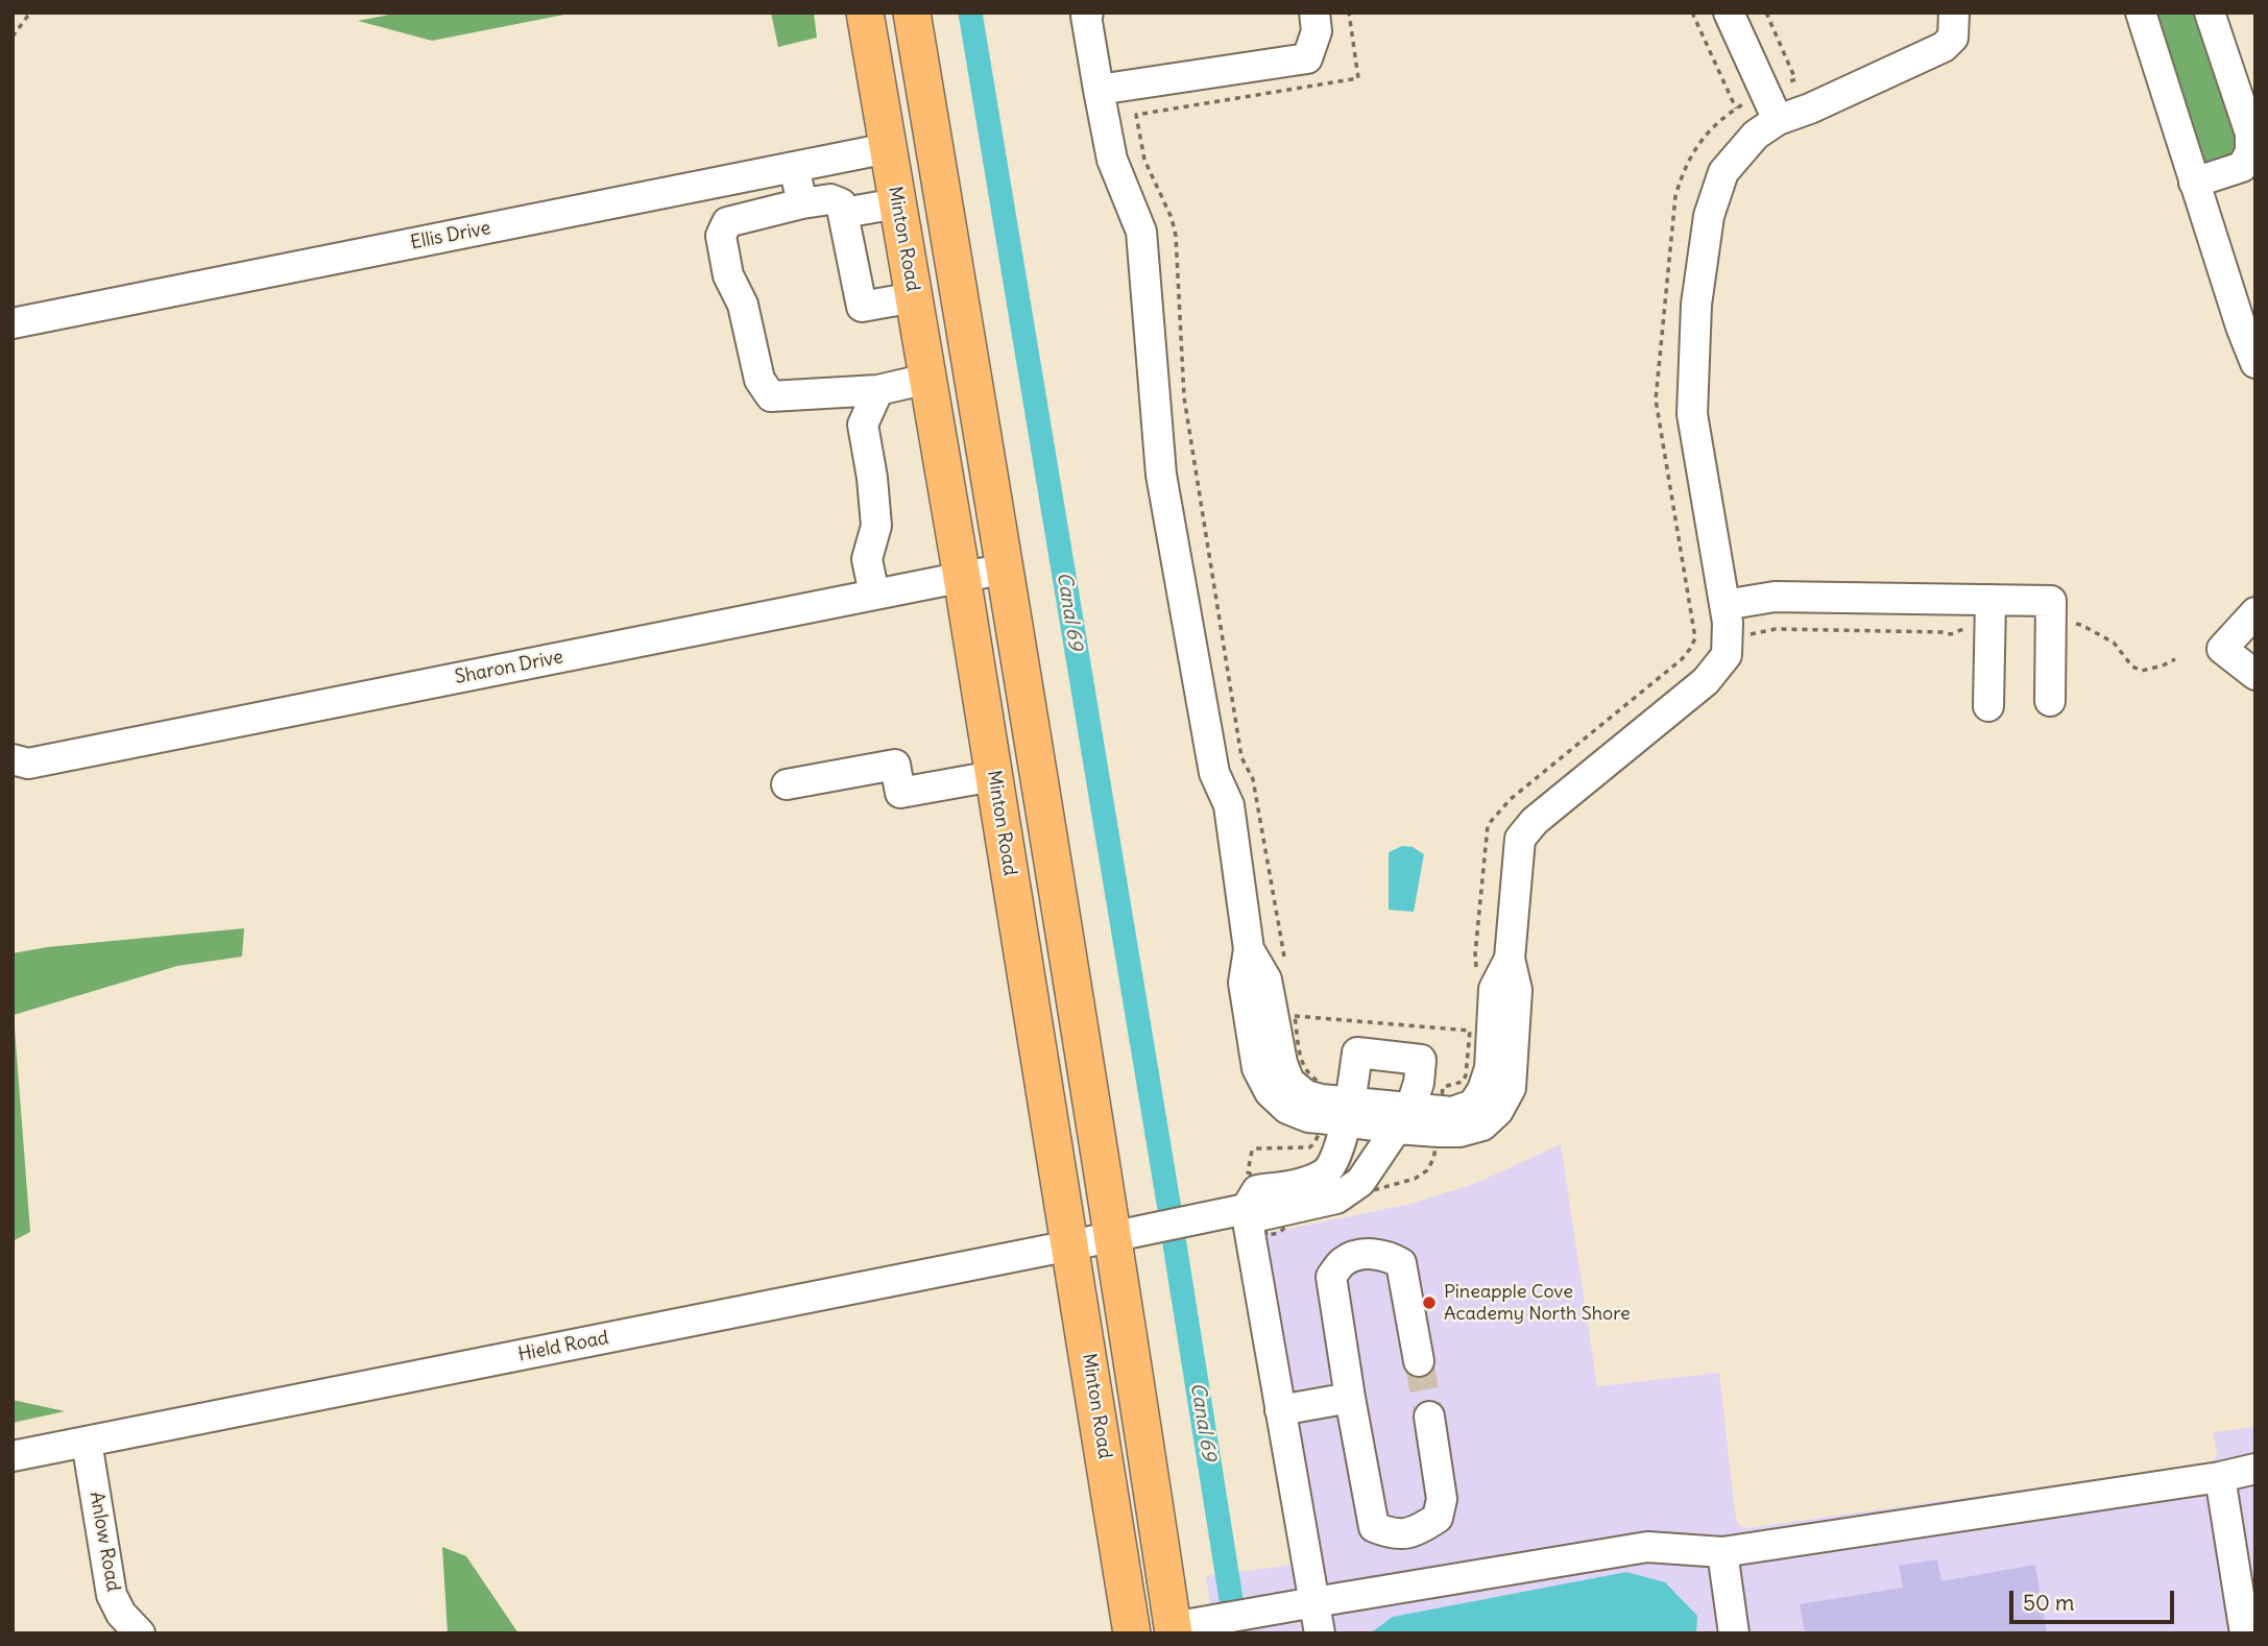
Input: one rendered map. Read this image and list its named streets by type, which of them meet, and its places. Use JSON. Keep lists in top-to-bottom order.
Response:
{
  "streets": {
    "main road": ["Minton Road"],
    "street": [
      "Ellis Drive",
      "Sharon Drive",
      "Hield Road",
      "Anlow Road"
    ]
  },
  "crossings": [
    ["Ellis Drive", "Minton Road"],
    ["Minton Road", "Sharon Drive"],
    ["Minton Road", "Hield Road"],
    ["Hield Road", "Anlow Road"]
  ],
  "water": ["Canal 69"],
  "places": ["Pineapple Cove Academy North Shore"],
  "scale_bar": "50 m"
}
